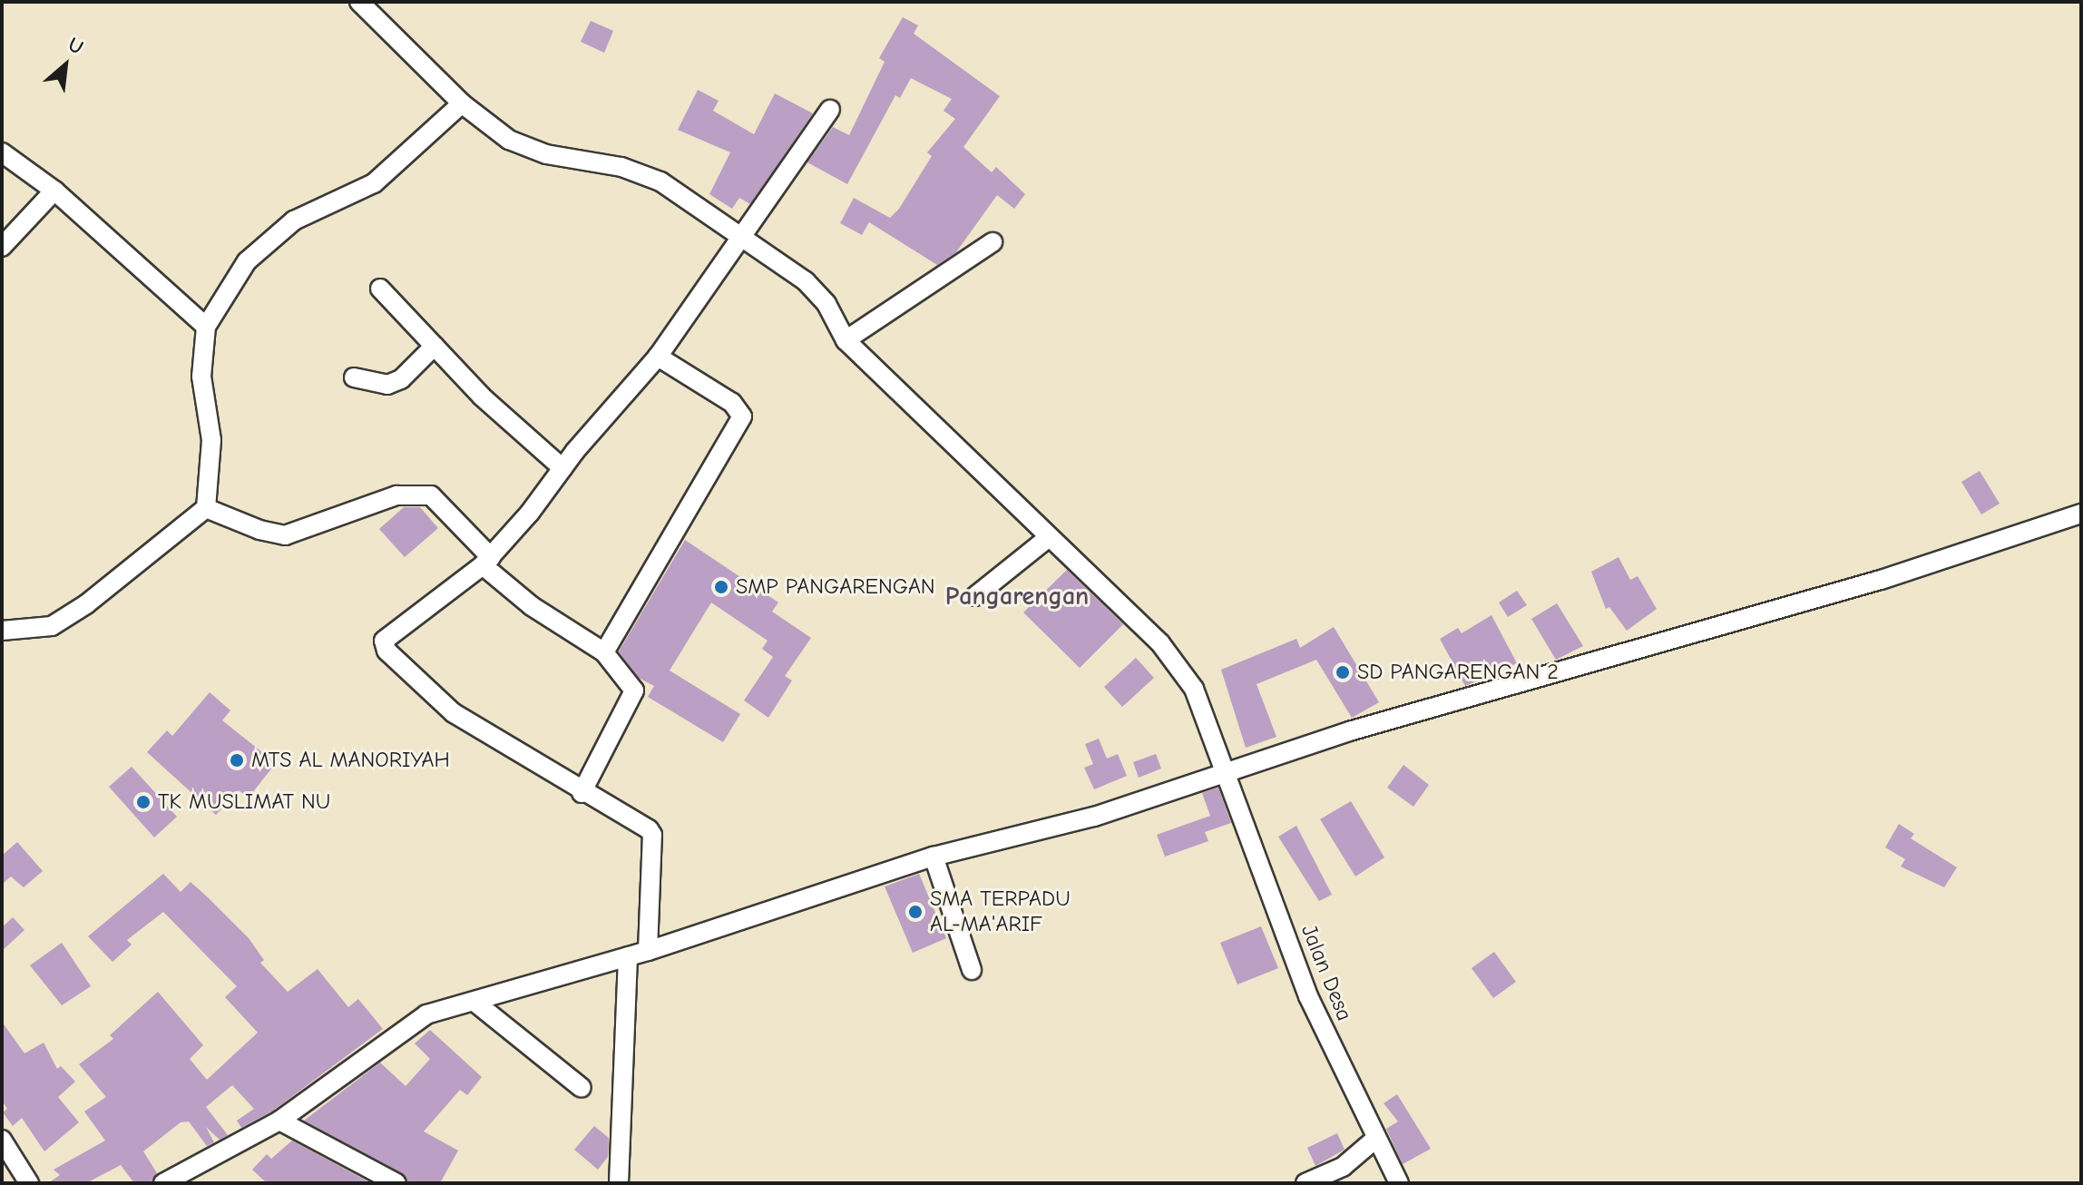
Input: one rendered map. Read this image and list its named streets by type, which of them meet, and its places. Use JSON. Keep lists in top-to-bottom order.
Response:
{
  "streets": {
    "street": ["Jalan Desa"]
  },
  "districts": ["Pangarengan"],
  "places": [
    "SMP PANGARENGAN",
    "SD PANGARENGAN 2",
    "MTS AL MANORIYAH",
    "TK MUSLIMAT NU",
    "SMA TERPADU AL-MA'ARIF"
  ],
  "north": "top right"
}
